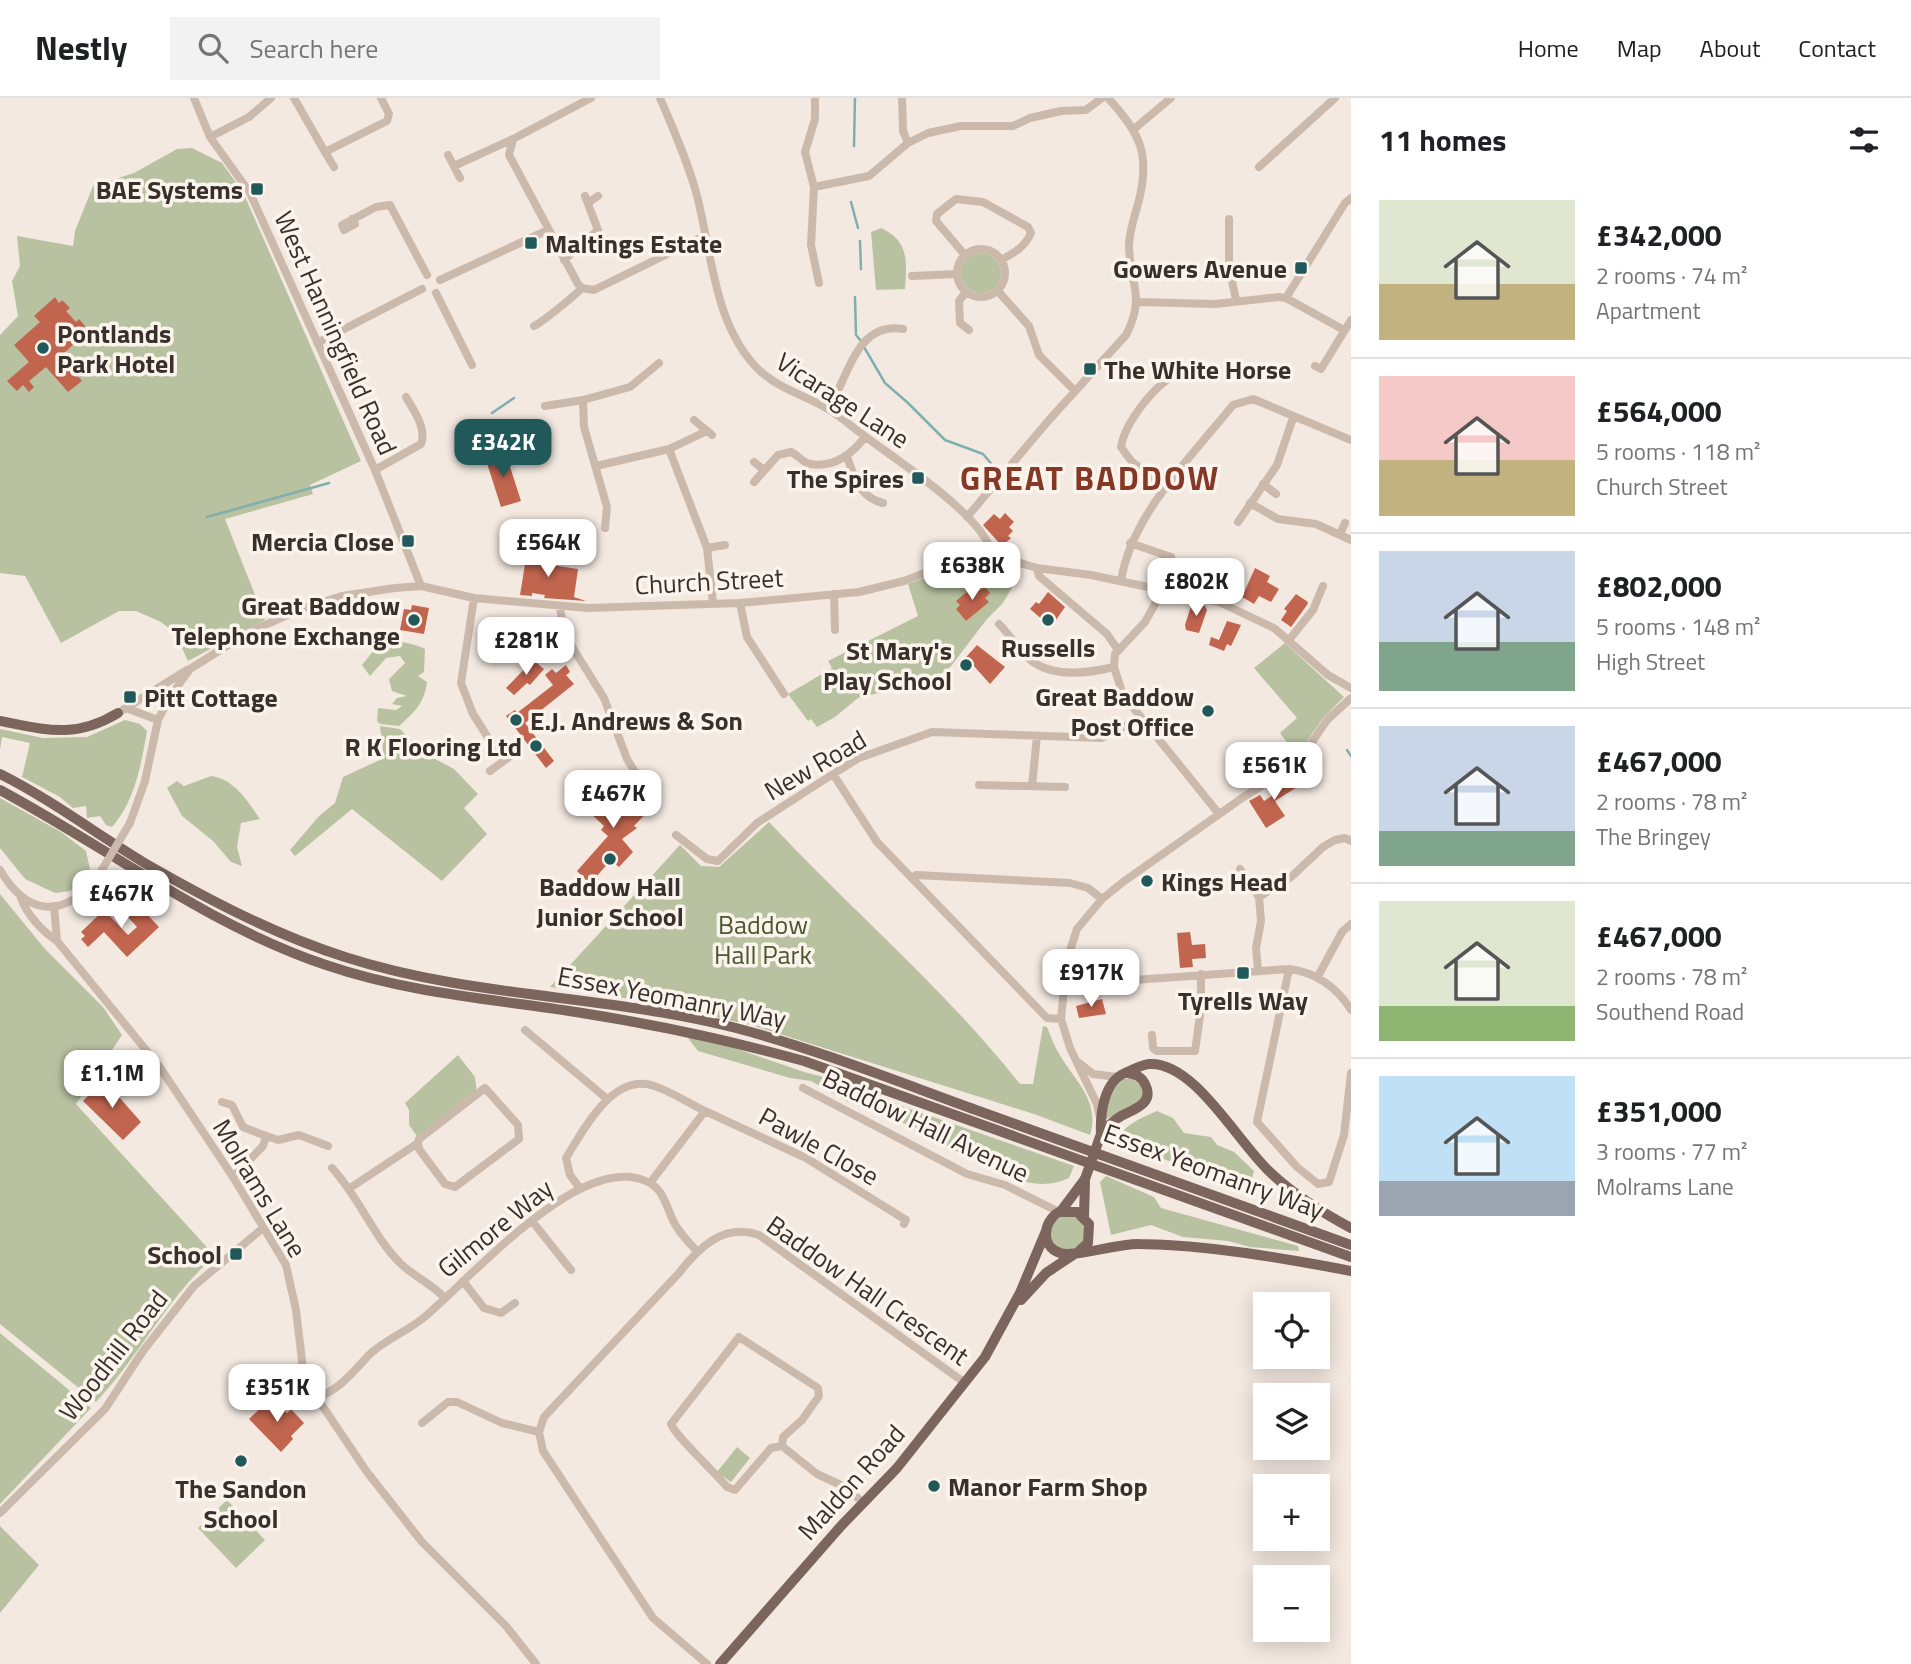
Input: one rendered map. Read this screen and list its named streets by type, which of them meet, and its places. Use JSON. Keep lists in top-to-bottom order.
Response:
{
  "streets": {
    "main road": ["Essex Yeomanry Way", "Maldon Road"],
    "street": [
      "West Hanningfield Road",
      "Vicarage Lane",
      "Church Street",
      "New Road",
      "Baddow Hall Avenue",
      "Pawle Close",
      "Molrams Lane",
      "Gilmore Way",
      "Baddow Hall Crescent",
      "Woodhill Road"
    ]
  },
  "crossings": [
    ["West Hanningfield Road", "Church Street"],
    ["Vicarage Lane", "Church Street"],
    ["Baddow Hall Avenue", "Maldon Road"],
    ["Molrams Lane", "Gilmore Way"],
    ["Molrams Lane", "Woodhill Road"],
    ["Baddow Hall Crescent", "Maldon Road"]
  ],
  "districts": ["GREAT BADDOW"],
  "parks": ["Baddow Hall Park"],
  "places": {
    "transit": [
      "BAE Systems",
      "Maltings Estate",
      "Gowers Avenue",
      "The White Horse",
      "The Spires",
      "Mercia Close",
      "Pitt Cottage",
      "Tyrells Way",
      "School"
    ],
    "other": [
      "Pontlands Park Hotel",
      "Great Baddow Telephone Exchange",
      "Russells",
      "St Mary's Play School",
      "Great Baddow Post Office",
      "E.J. Andrews & Son",
      "R K Flooring Ltd",
      "Baddow Hall Junior School",
      "Kings Head",
      "The Sandon School",
      "Manor Farm Shop"
    ]
  },
  "page": {
    "header": "Nestly",
    "search": "Search here",
    "nav": [
      "Home",
      "Map",
      "About",
      "Contact"
    ],
    "heading": "11 homes",
    "list": [
      {
        "name": "£342,000",
        "note": "2 rooms · 74 m² · Apartment"
      },
      {
        "name": "£564,000",
        "note": "5 rooms · 118 m² · Church Street"
      },
      {
        "name": "£802,000",
        "note": "5 rooms · 148 m² · High Street"
      },
      {
        "name": "£467,000",
        "note": "2 rooms · 78 m² · The Bringey"
      },
      {
        "name": "£467,000",
        "note": "2 rooms · 78 m² · Southend Road"
      },
      {
        "name": "£351,000",
        "note": "3 rooms · 77 m² · Molrams Lane"
      }
    ],
    "price": [
      "£342K",
      "£564K",
      "£638K",
      "£802K",
      "£281K",
      "£561K",
      "£467K",
      "£467K",
      "£917K",
      "£1.1M",
      "£351K"
    ],
    "map_buttons": ["+", "−"]
  }
}
